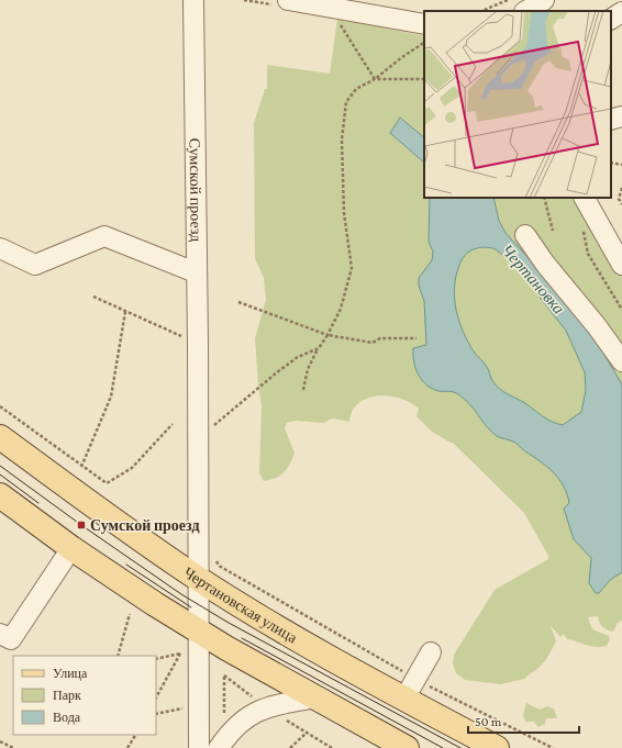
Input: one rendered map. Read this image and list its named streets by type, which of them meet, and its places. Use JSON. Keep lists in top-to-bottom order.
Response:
{
  "streets": {
    "main road": ["Чертановская улица"],
    "street": ["Сумской проезд"]
  },
  "crossings": [
    ["Сумской проезд", "Чертановская улица"]
  ],
  "water": ["Чертановка"],
  "places": {
    "transit": ["Сумской проезд"]
  },
  "legend": ["Улица", "Парк", "Вода"],
  "scale_bar": "50 m"
}
